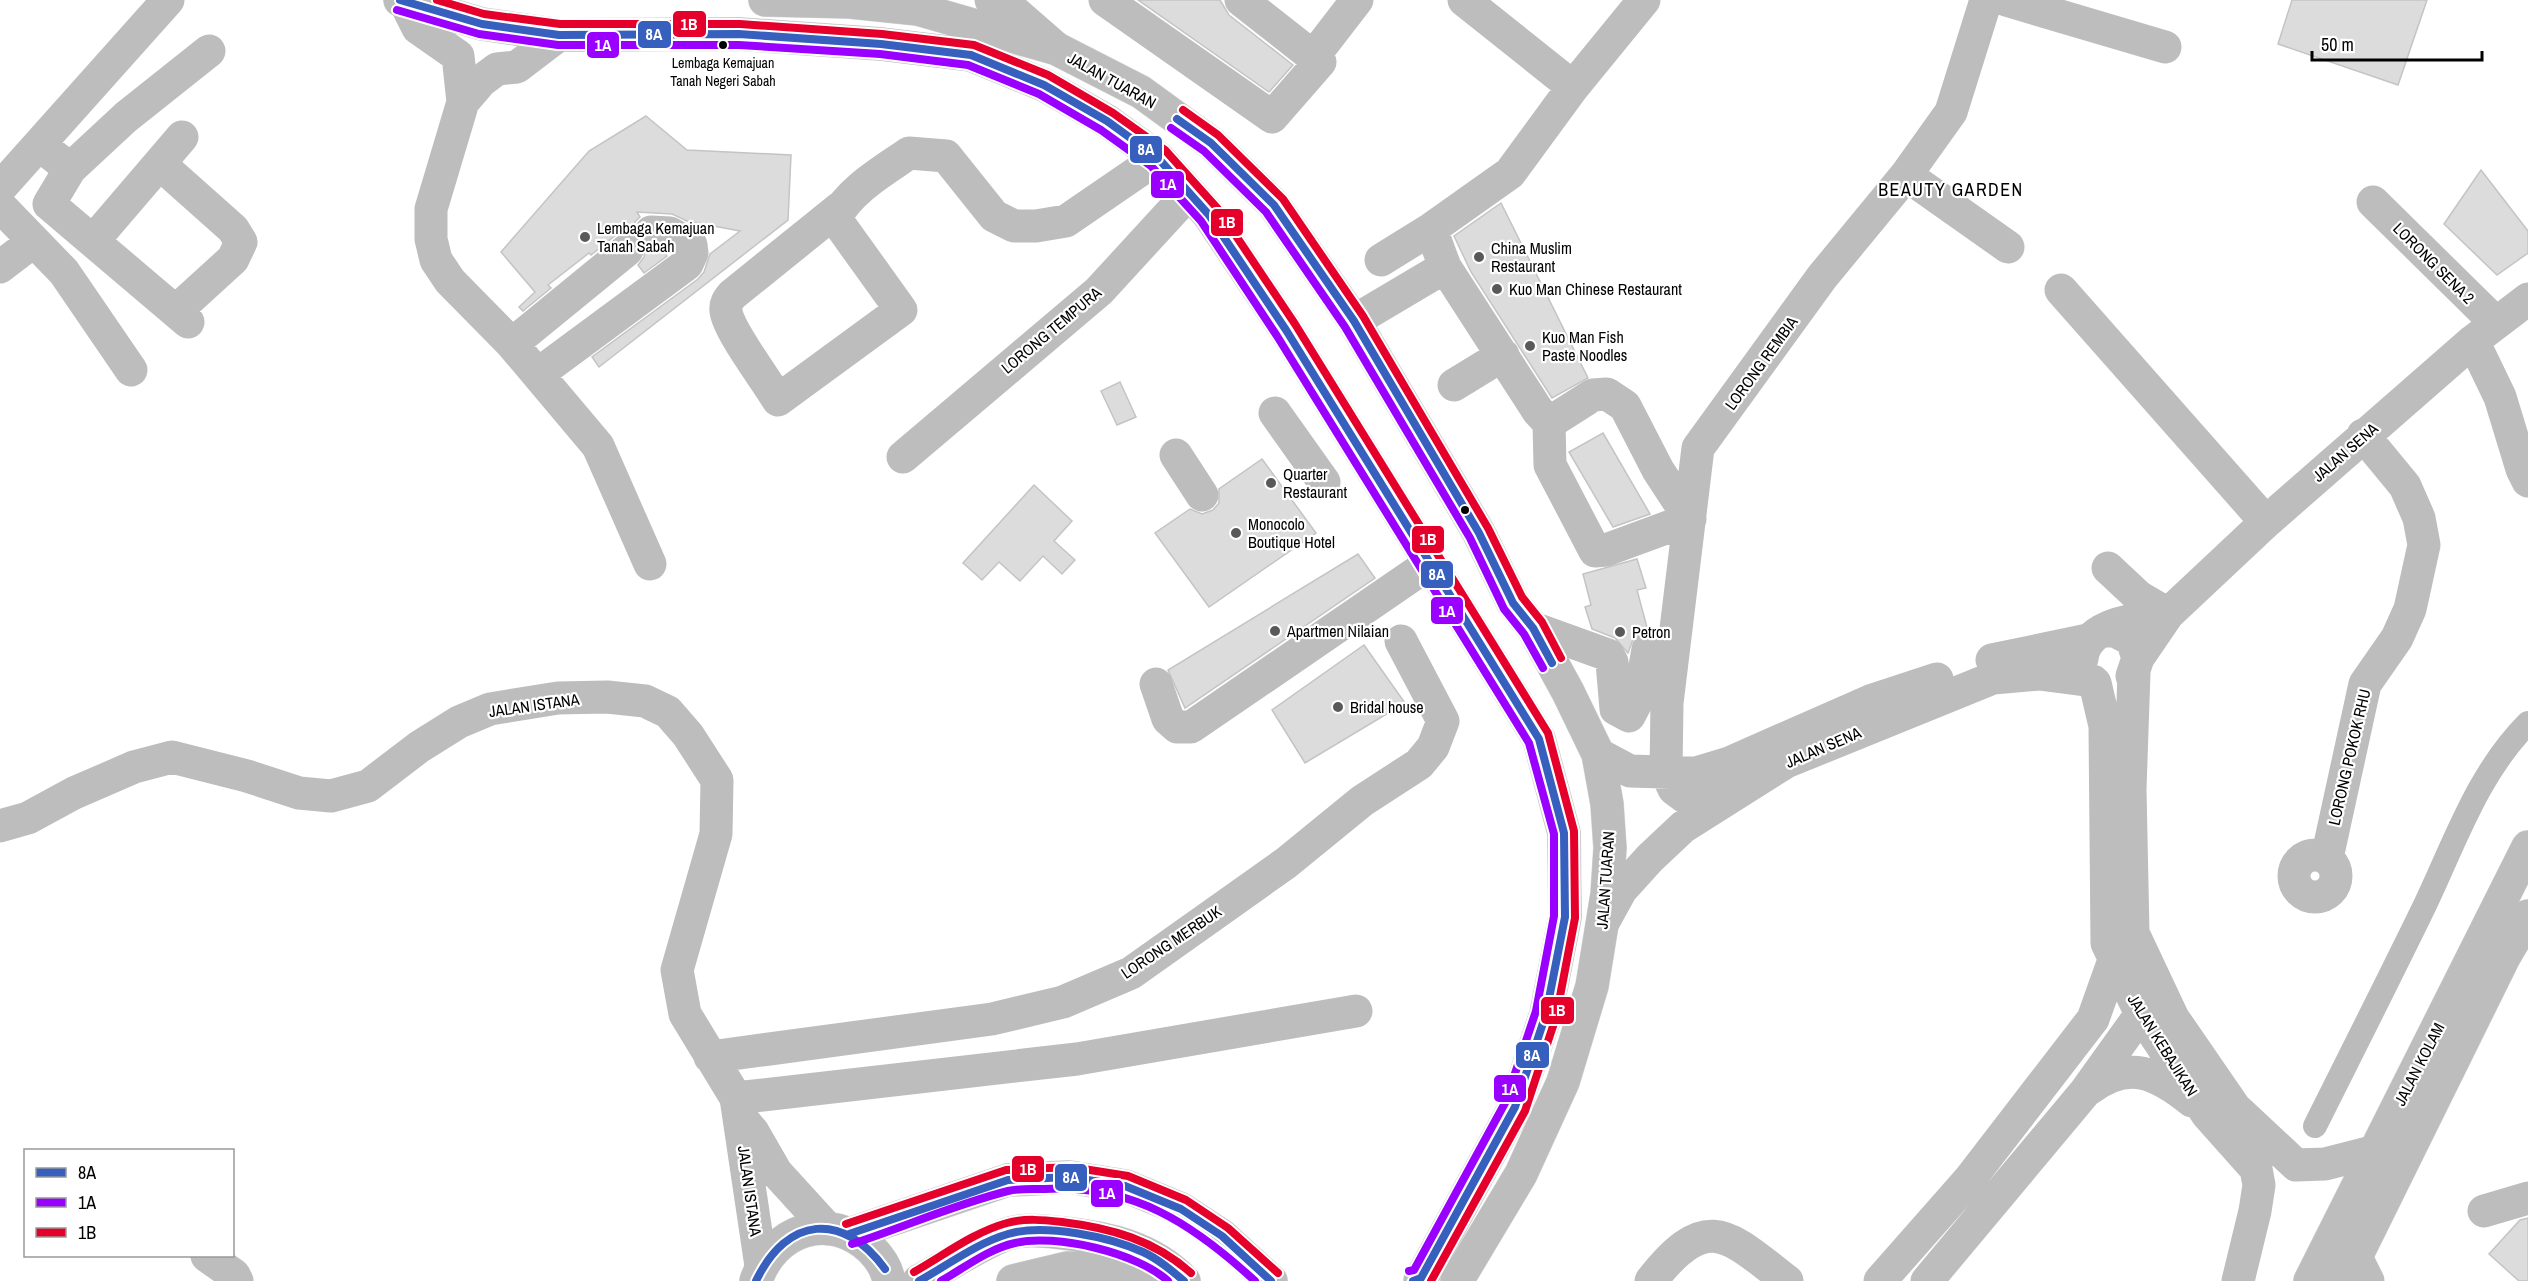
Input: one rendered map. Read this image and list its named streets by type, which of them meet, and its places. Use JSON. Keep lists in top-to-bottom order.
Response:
{
  "streets": {
    "street": [
      "JALAN TUARAN",
      "LORONG SENA 2",
      "LORONG TEMPURA",
      "LORONG REMBIA",
      "JALAN SENA",
      "JALAN ISTANA",
      "LORONG POKOK RHU",
      "LORONG MERBUK",
      "JALAN KEBAJIKAN",
      "JALAN KOLAM"
    ]
  },
  "crossings": [
    ["JALAN TUARAN", "JALAN SENA"],
    ["LORONG SENA 2", "JALAN SENA"],
    ["LORONG REMBIA", "JALAN SENA"],
    ["JALAN SENA", "LORONG POKOK RHU"],
    ["JALAN SENA", "JALAN KEBAJIKAN"],
    ["JALAN ISTANA", "LORONG MERBUK"],
    ["JALAN KEBAJIKAN", "JALAN KOLAM"]
  ],
  "districts": ["BEAUTY GARDEN"],
  "places": [
    "Lembaga Kemajuan Tanah Negeri Sabah",
    "Lembaga Kemajuan Tanah Sabah",
    "China Muslim Restaurant",
    "Kuo Man Chinese Restaurant",
    "Kuo Man Fish Paste Noodles",
    "Quarter Restaurant",
    "Monocolo Boutique Hotel",
    "Apartmen Nilaian",
    "Petron",
    "Bridal house"
  ],
  "lines": ["transit line 8A", "transit line 1B", "transit line 1A"],
  "legend": ["8A", "1A", "1B"],
  "scale_bar": "50 m"
}
